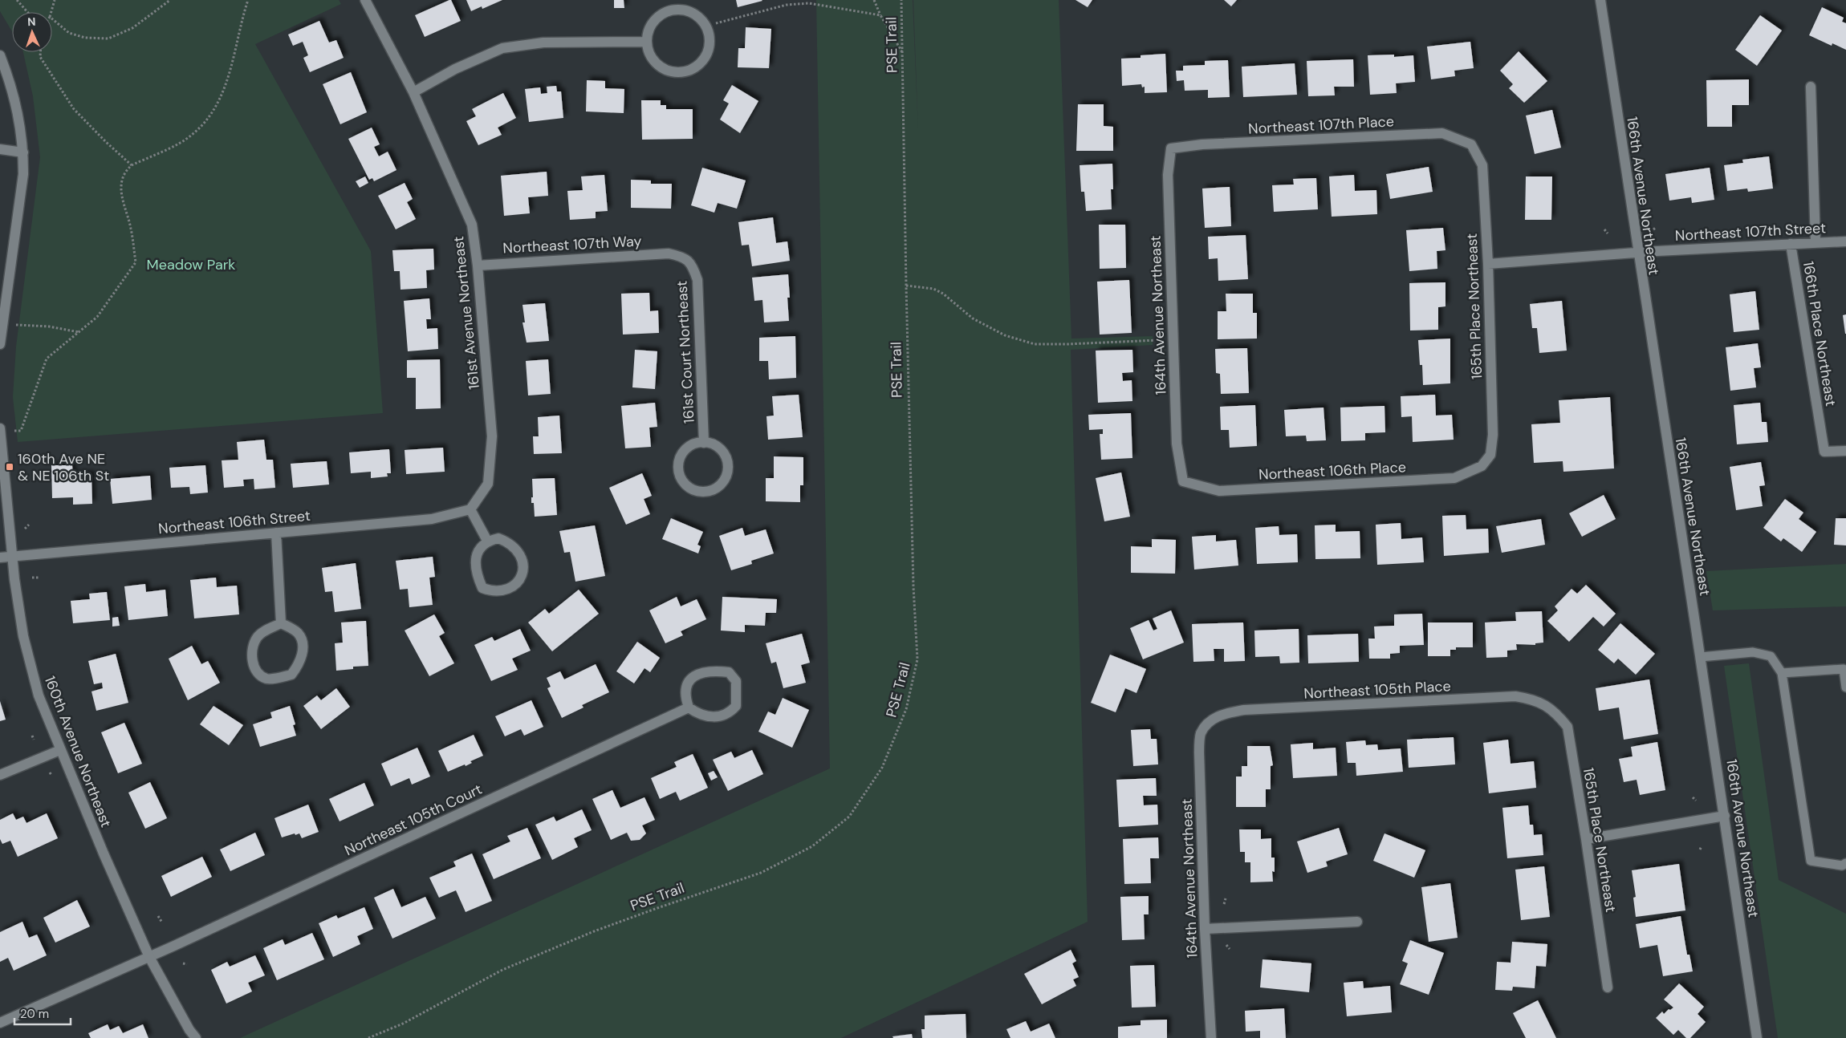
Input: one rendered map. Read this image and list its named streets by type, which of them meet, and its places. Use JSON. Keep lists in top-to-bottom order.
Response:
{
  "streets": {
    "street": [
      "Northeast 107th Place",
      "166th Avenue Northeast",
      "Northeast 107th Street",
      "Northeast 107th Way",
      "165th Place Northeast",
      "161st Avenue Northeast",
      "164th Avenue Northeast",
      "166th Place Northeast",
      "161st Court Northeast",
      "Northeast 106th Place",
      "Northeast 106th Street",
      "Northeast 105th Place",
      "160th Avenue Northeast",
      "Northeast 105th Court"
    ],
    "path": ["PSE Trail"]
  },
  "crossings": [
    ["Northeast 107th Place", "165th Place Northeast"],
    ["Northeast 107th Place", "164th Avenue Northeast"],
    ["166th Avenue Northeast", "Northeast 107th Street"],
    ["Northeast 107th Street", "165th Place Northeast"],
    ["Northeast 107th Street", "166th Place Northeast"],
    ["Northeast 107th Way", "161st Avenue Northeast"],
    ["Northeast 107th Way", "161st Court Northeast"],
    ["165th Place Northeast", "Northeast 106th Place"],
    ["165th Place Northeast", "Northeast 105th Place"],
    ["161st Avenue Northeast", "Northeast 106th Street"],
    ["164th Avenue Northeast", "Northeast 106th Place"],
    ["164th Avenue Northeast", "Northeast 105th Place"],
    ["Northeast 106th Street", "160th Avenue Northeast"],
    ["160th Avenue Northeast", "Northeast 105th Court"]
  ],
  "parks": ["Meadow Park"],
  "places": {
    "transit": ["160th Ave NE & NE 106th St"]
  },
  "scale_bar": "20 m",
  "north": "top"
}
